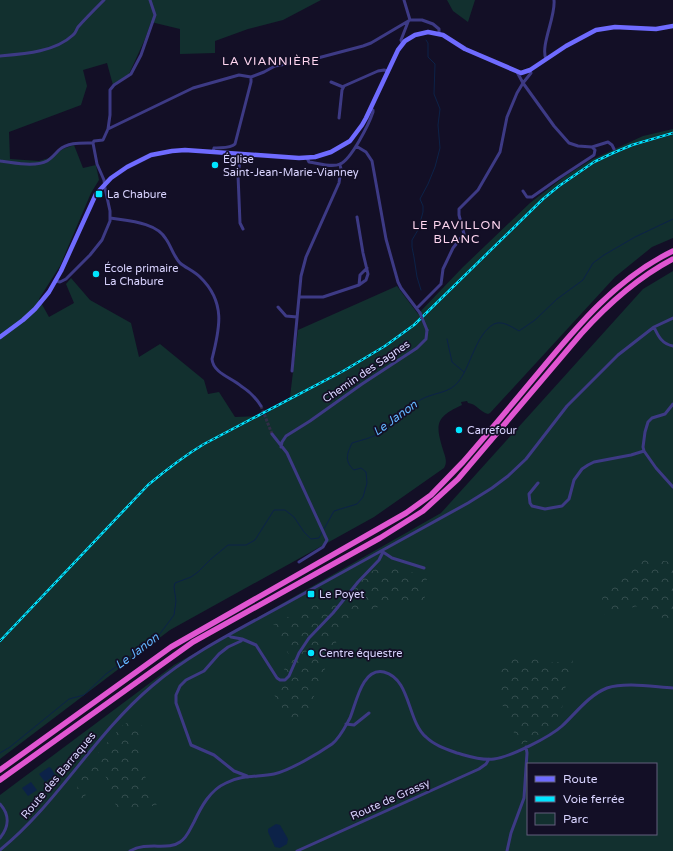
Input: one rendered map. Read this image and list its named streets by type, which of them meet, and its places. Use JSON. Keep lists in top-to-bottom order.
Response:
{
  "streets": {
    "street": ["Chemin des Sagnes", "Route des Barraques", "Route de Grassy"]
  },
  "districts": ["LA VIANNIÈRE", "LE PAVILLON BLANC"],
  "water": ["Le Janon"],
  "places": {
    "other": [
      "Église Saint-Jean-Marie-Vianney",
      "École primaire La Chabure",
      "Carrefour",
      "Centre équestre"
    ],
    "transit": ["La Chabure", "Le Poyet"]
  },
  "legend": ["Route", "Voie ferrée", "Parc"]
}
